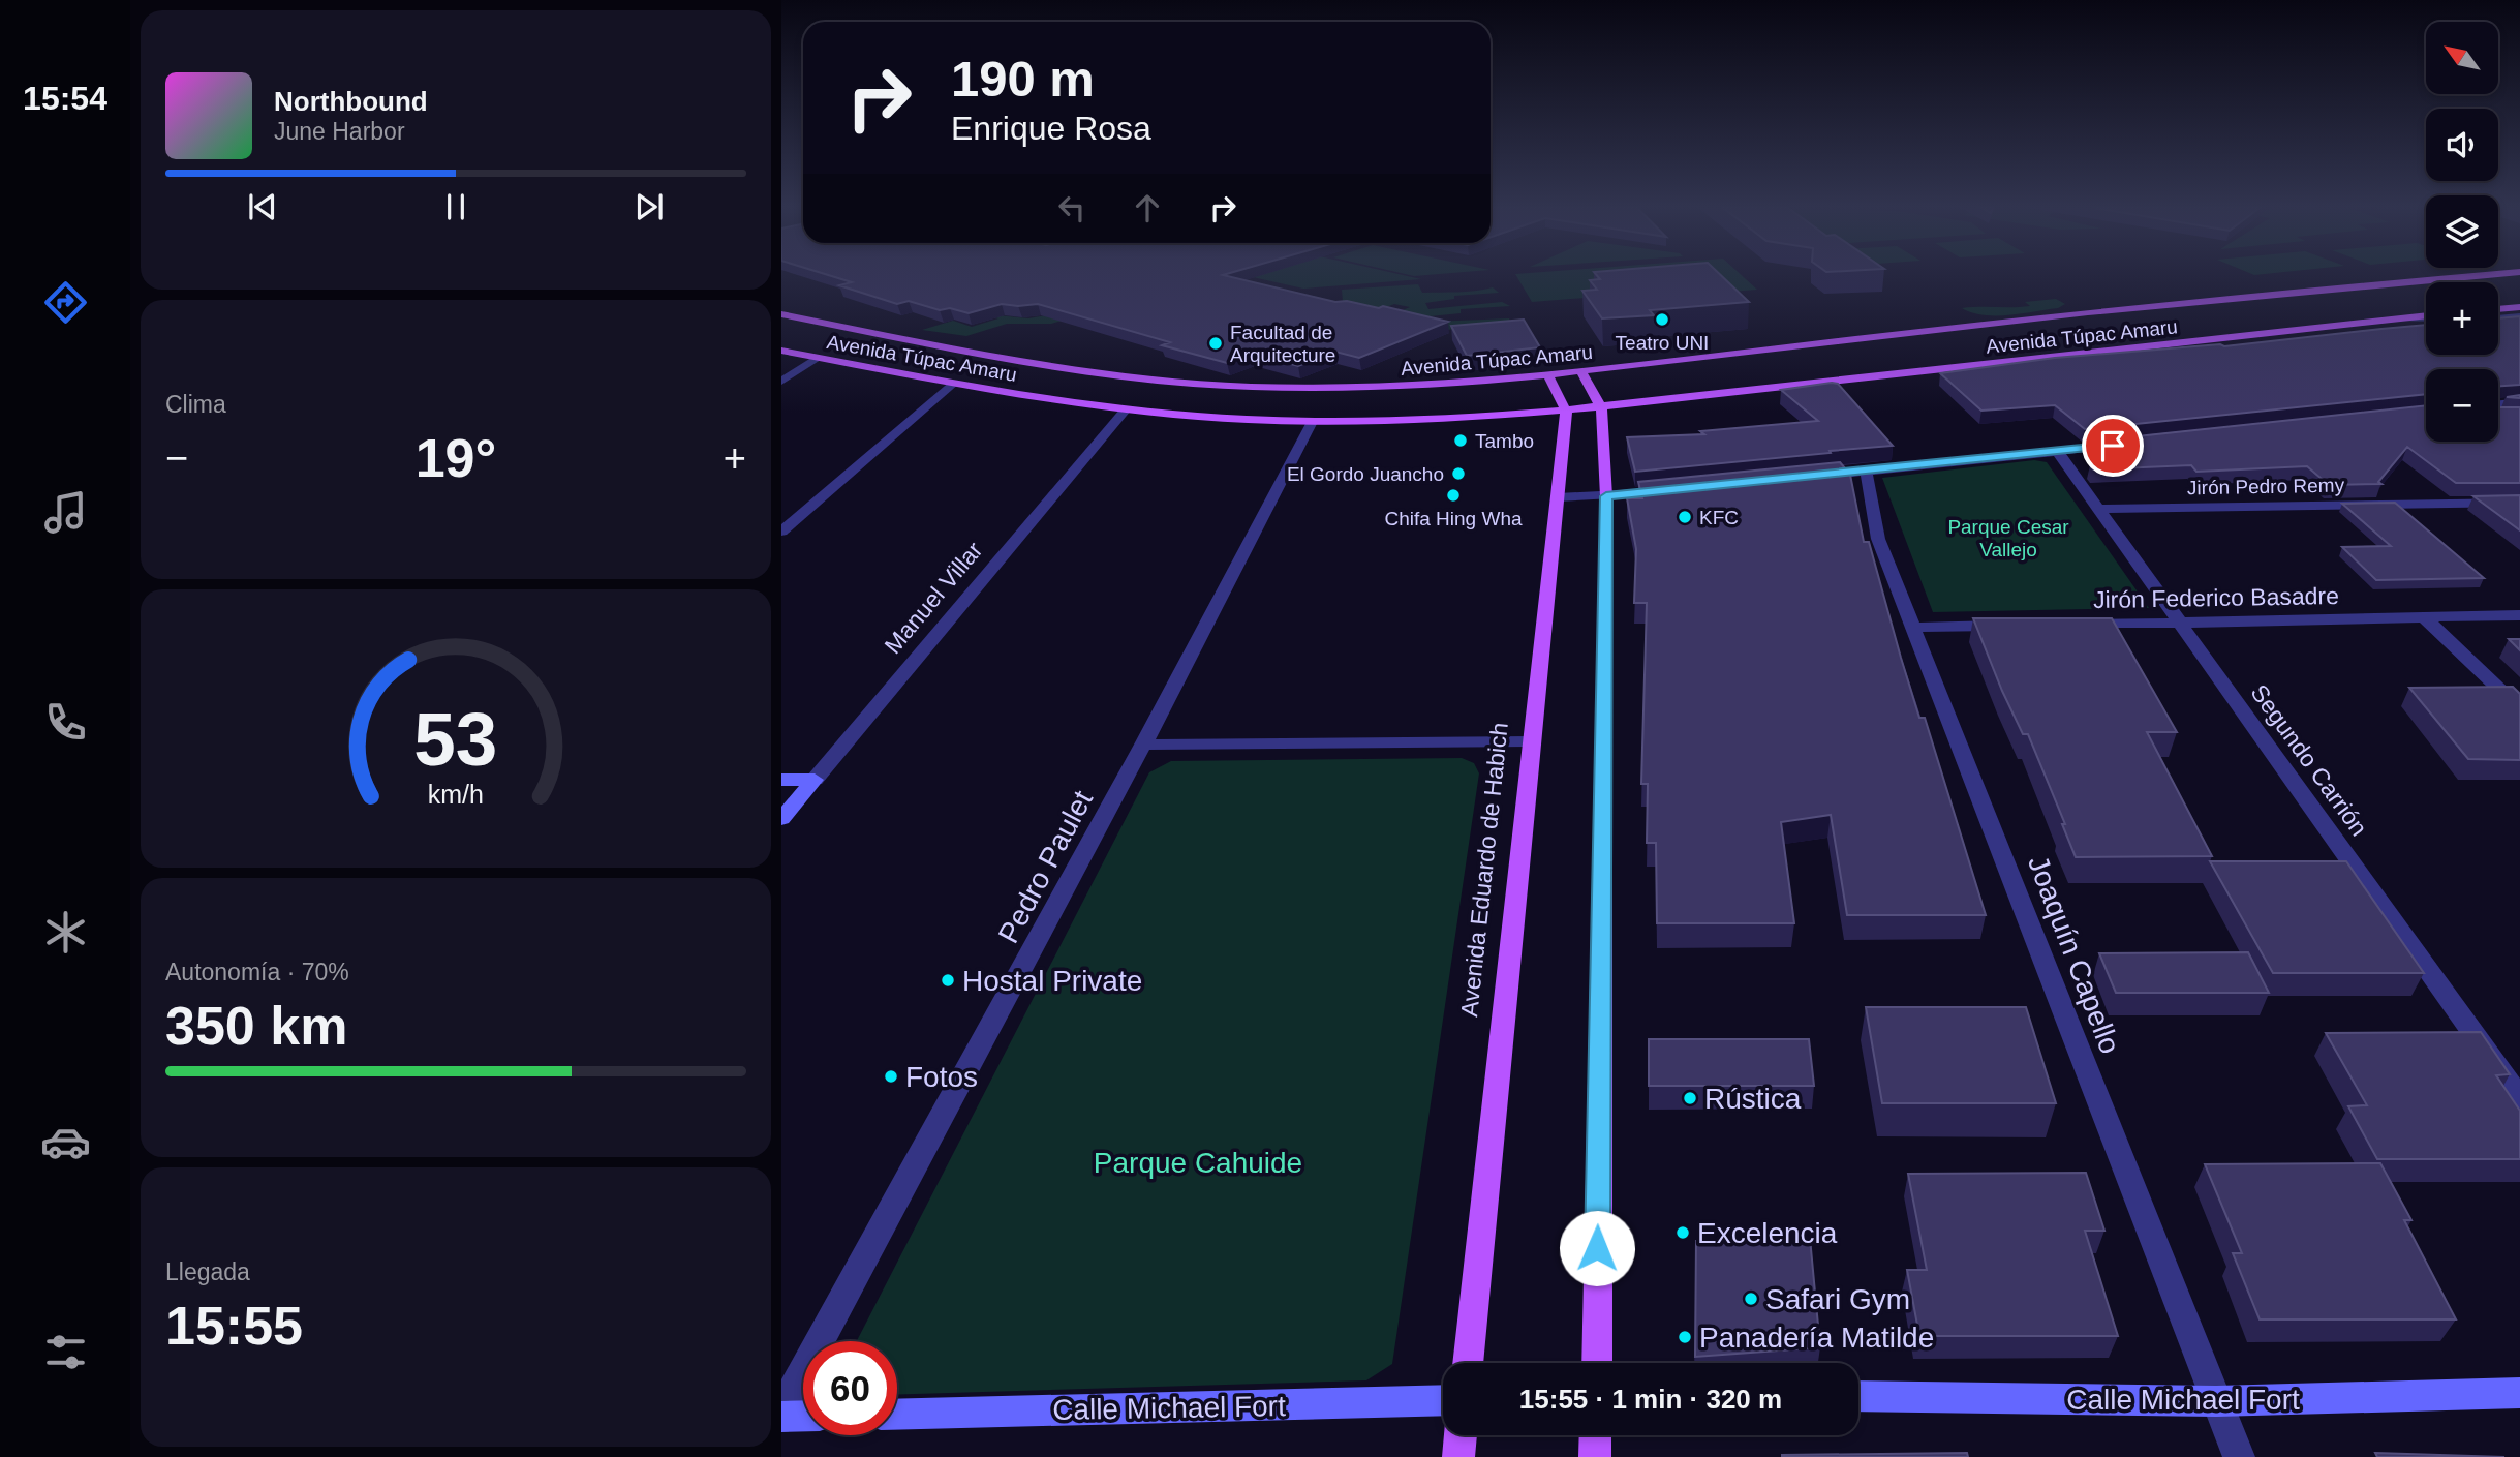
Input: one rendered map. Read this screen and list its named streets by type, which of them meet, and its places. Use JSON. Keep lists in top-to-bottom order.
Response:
{
  "streets": {
    "main road": ["Avenida Túpac Amaru", "Avenida Eduardo de Habich"],
    "street": [
      "Jirón Pedro Remy",
      "Manuel Villar",
      "Jirón Federico Basadre",
      "Segundo Carrión",
      "Pedro Paulet",
      "Joaquín Capello",
      "Calle Michael Fort"
    ]
  },
  "crossings": [
    ["Avenida Túpac Amaru", "Manuel Villar"],
    ["Avenida Túpac Amaru", "Pedro Paulet"],
    ["Avenida Túpac Amaru", "Avenida Eduardo de Habich"],
    ["Jirón Pedro Remy", "Segundo Carrión"],
    ["Jirón Federico Basadre", "Segundo Carrión"],
    ["Joaquín Capello", "Calle Michael Fort"]
  ],
  "parks": ["Parque Cesar Vallejo", "Parque Cahuide"],
  "places": [
    "Teatro UNI",
    "Facultad de Arquitecture",
    "Tambo",
    "El Gordo Juancho",
    "Chifa Hing Wha",
    "KFC",
    "Hostal Private",
    "Fotos",
    "Rústica",
    "Excelencia",
    "Safari Gym",
    "Panadería Matilde"
  ],
  "north": "top left",
  "page": {
    "tabs": "15:54",
    "map_buttons": ["+", "−"],
    "turn": ["190 m", "Enrique Rosa"],
    "song": ["Northbound", "June Harbor"],
    "tile": [
      "Clima",
      ["Autonomía · 70%", "350 km"],
      ["Llegada", "15:55"]
    ],
    "heat": ["−", "19°", "+"],
    "limit": "60",
    "trip": "15:55 · 1 min · 320 m",
    "gauge": ["53", "km/h"]
  }
}
